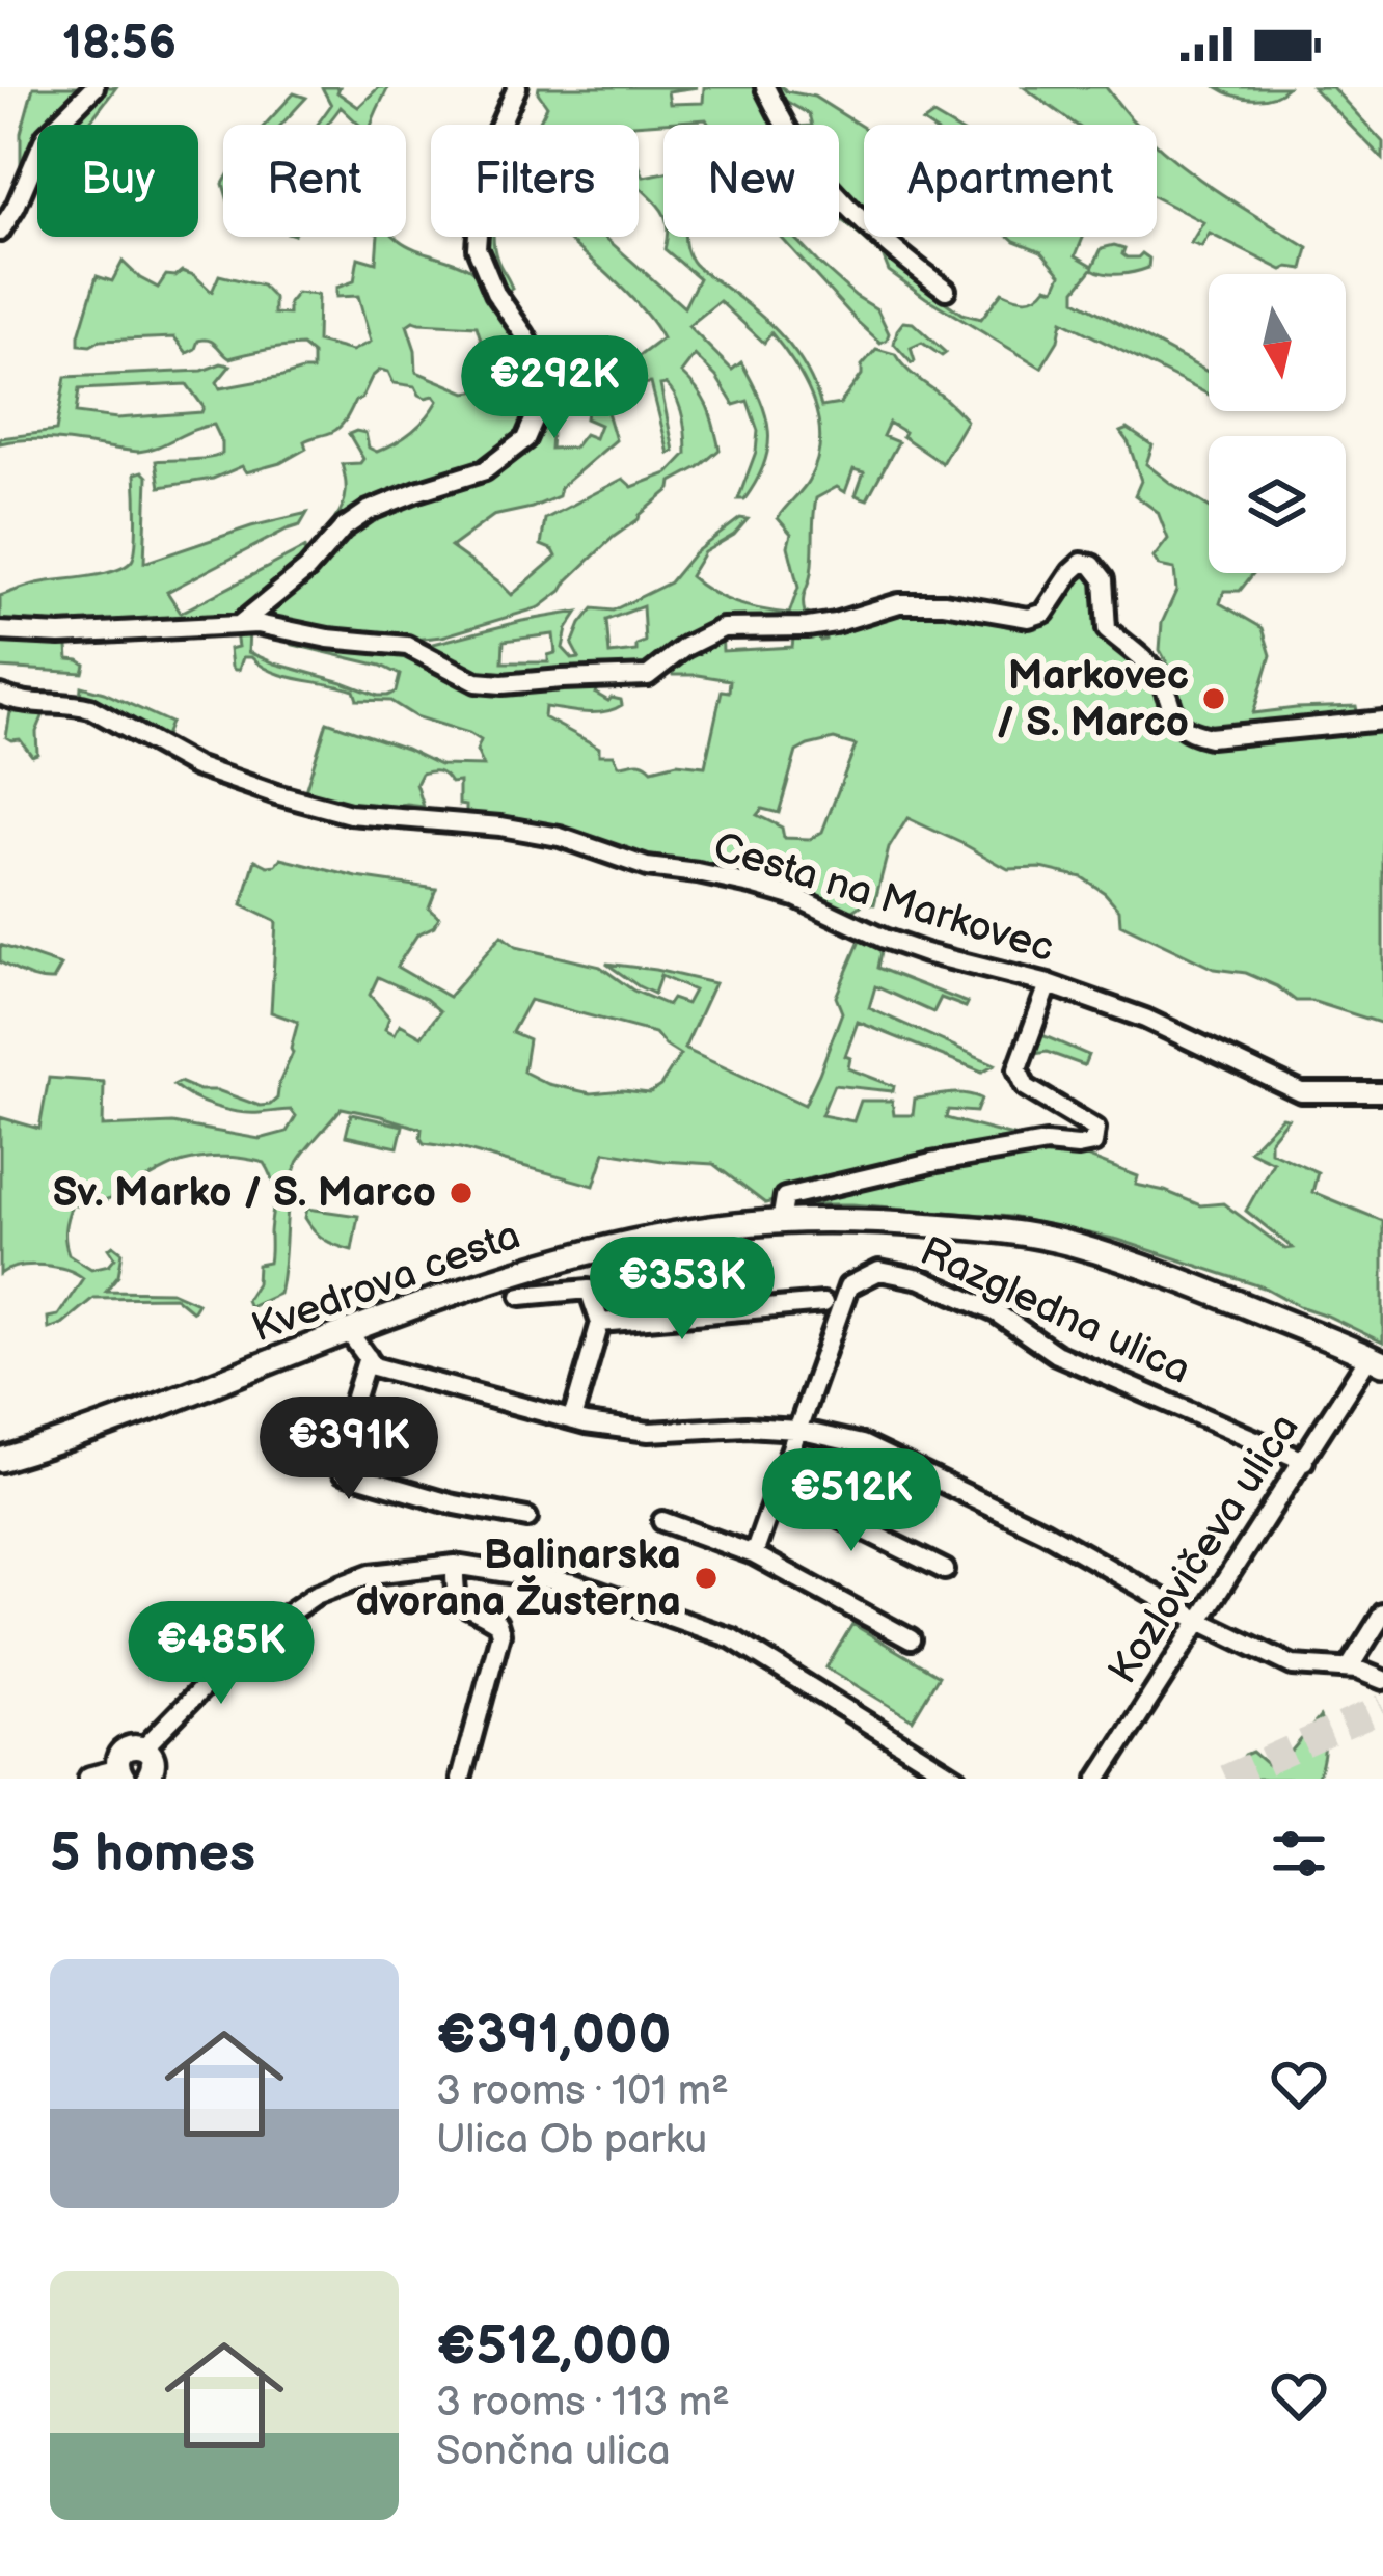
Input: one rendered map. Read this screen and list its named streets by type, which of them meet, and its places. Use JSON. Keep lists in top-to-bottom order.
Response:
{
  "streets": {
    "street": [
      "Cesta na Markovec",
      "Kvedrova cesta",
      "Razgledna ulica",
      "Kozlovičeva ulica"
    ]
  },
  "crossings": [
    ["Kvedrova cesta", "Kozlovičeva ulica"],
    ["Razgledna ulica", "Kozlovičeva ulica"]
  ],
  "places": ["Markovec / S. Marco", "Sv. Marko / S. Marco", "Balinarska dvorana Žusterna"],
  "north": "bottom",
  "page": {
    "status": "18:56",
    "chip": [
      "Buy",
      "Rent",
      "Filters",
      "New",
      "Apartment"
    ],
    "price": [
      "€292K",
      "€353K",
      "€391K",
      "€512K",
      "€485K"
    ],
    "heading": "5 homes",
    "list": [
      {
        "name": "€391,000",
        "note": "3 rooms · 101 m² · Ulica Ob parku"
      },
      {
        "name": "€512,000",
        "note": "3 rooms · 113 m² · Sončna ulica"
      }
    ]
  }
}
